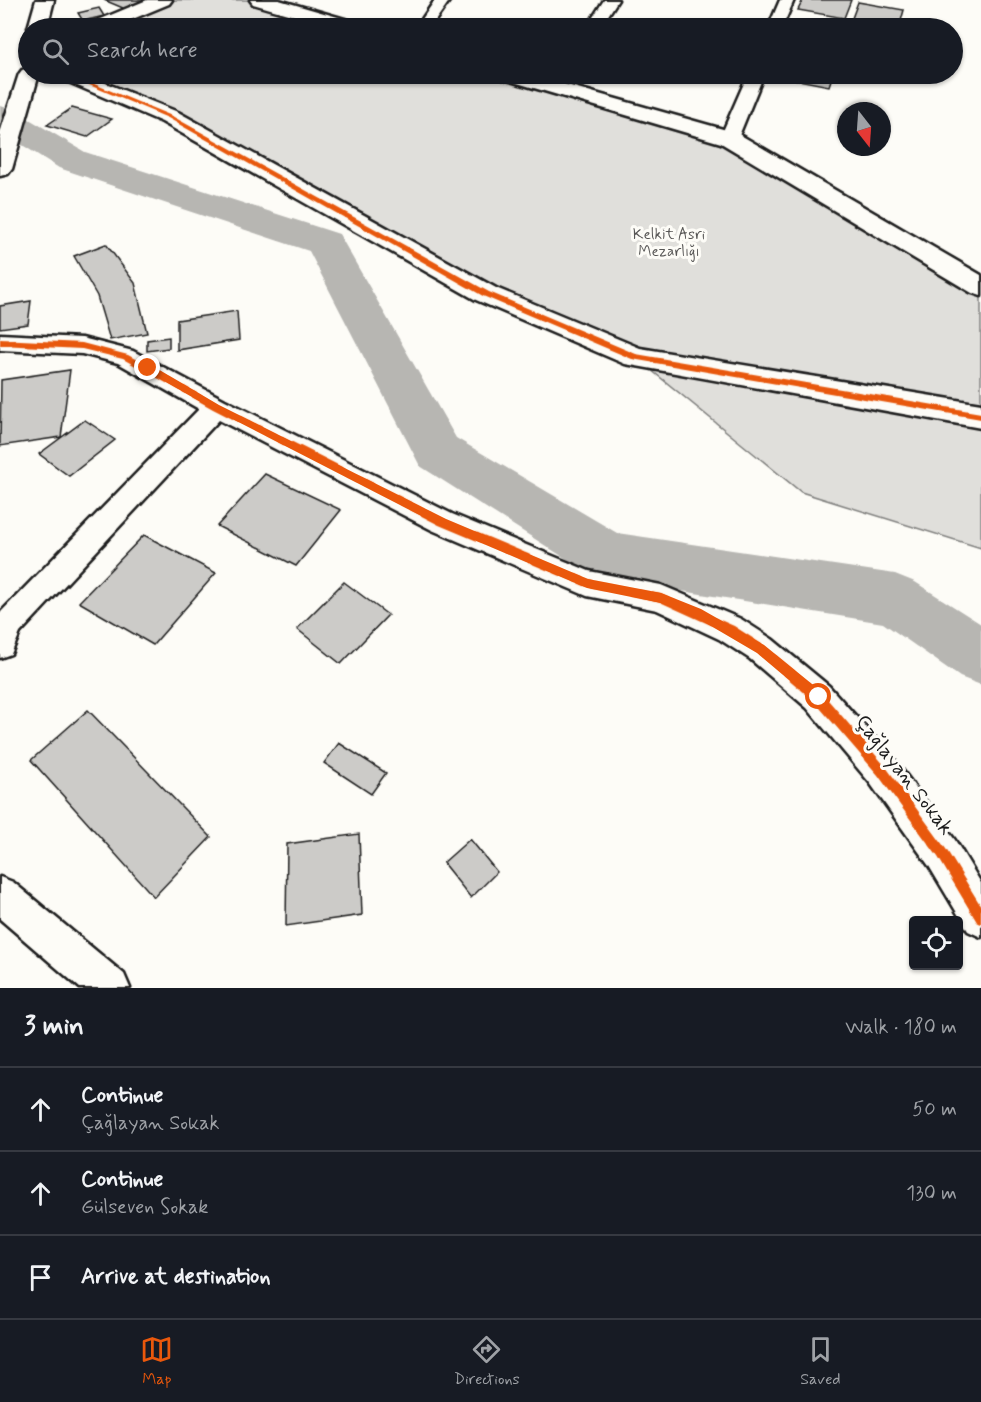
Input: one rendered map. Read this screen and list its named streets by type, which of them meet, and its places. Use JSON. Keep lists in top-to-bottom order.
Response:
{
  "streets": {
    "street": ["Çağlayan Sokak"]
  },
  "parks": ["Kelkit Asri Mezarlığı"],
  "north": "bottom",
  "page": {
    "search": "Search here",
    "heading": ["3 min", "Walk · 180 m"],
    "list": [
      ["Continue", "Çağlayan Sokak", "50 m"],
      ["Continue", "Gülseven Sokak", "130 m"],
      "Arrive at destination"
    ],
    "nav": ["Map", "Directions", "Saved"]
  }
}
